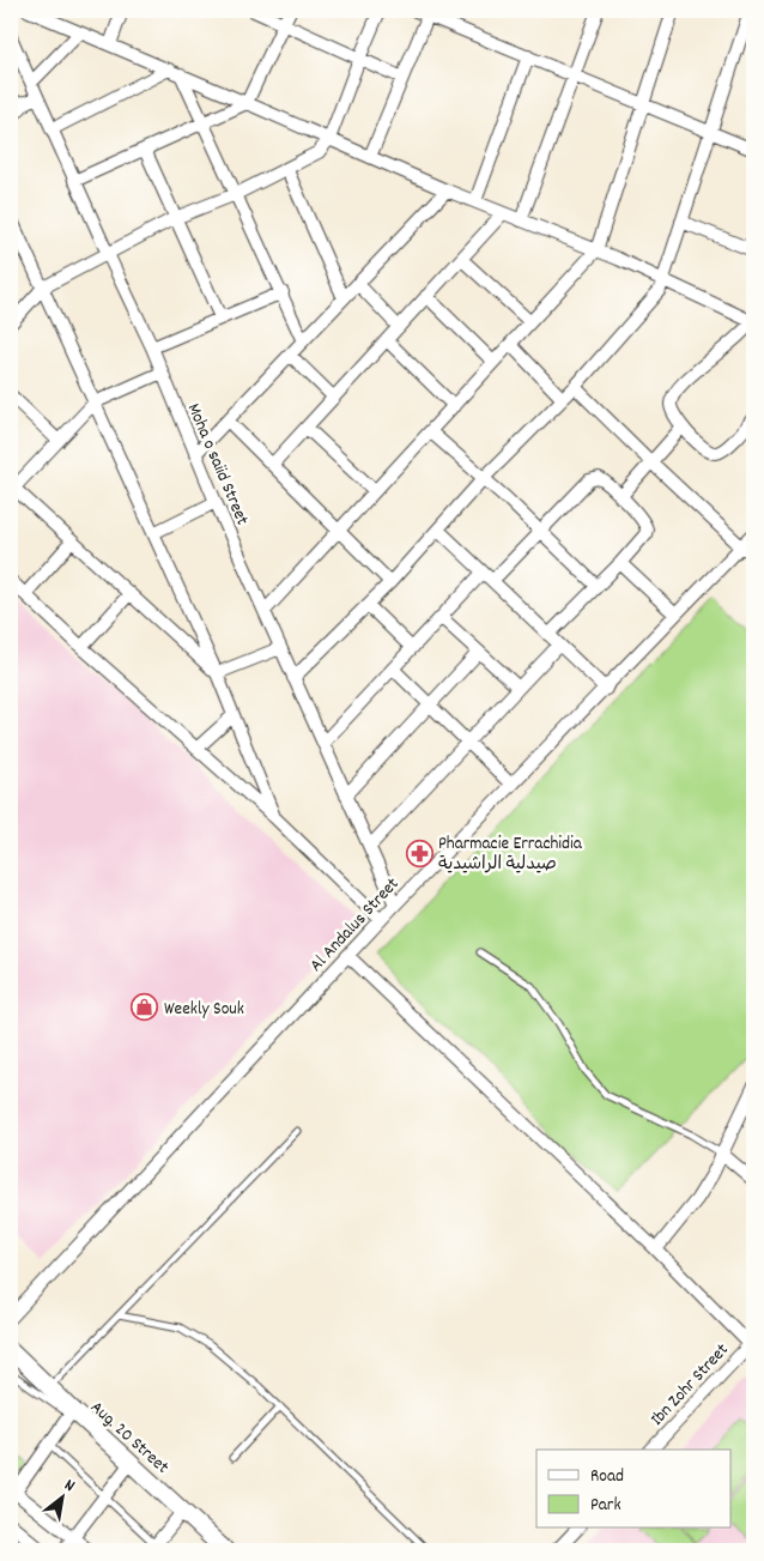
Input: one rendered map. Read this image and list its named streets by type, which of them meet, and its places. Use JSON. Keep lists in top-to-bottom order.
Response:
{
  "streets": {
    "main road": ["Aug. 20 Street"],
    "street": ["Moha o saiid Street", "Al Andalus Street", "Ibn Zohr Street"]
  },
  "crossings": [
    ["Moha o saiid Street", "Al Andalus Street"]
  ],
  "places": {
    "pharmacy": ["Pharmacie Errachidia صيدلية الراشيدية"],
    "shop": ["Weekly Souk"]
  },
  "legend": ["Road", "Park"],
  "north": "top right"
}
